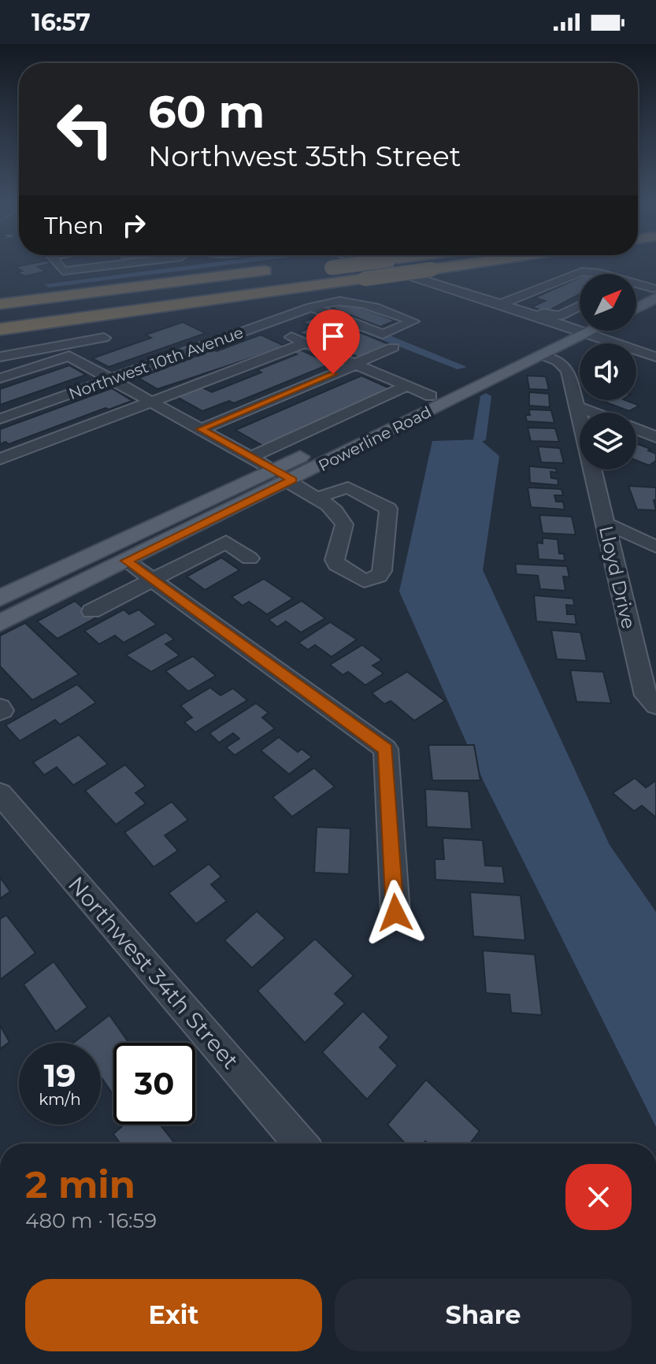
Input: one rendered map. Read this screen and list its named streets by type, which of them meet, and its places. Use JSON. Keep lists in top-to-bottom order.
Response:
{
  "streets": {
    "main road": ["Powerline Road"],
    "street": ["Northwest 10th Avenue", "Lloyd Drive", "Northwest 34th Street"]
  },
  "crossings": [
    ["Powerline Road", "Lloyd Drive"]
  ],
  "north": "top right",
  "page": {
    "status": "16:57",
    "turn": ["60 m", "Northwest 35th Street"],
    "then": "Then",
    "speed": "19 km/h",
    "limit": "30",
    "heading": ["2 min", "480 m · 16:59"],
    "buttons": ["Exit", "Share"]
  }
}
